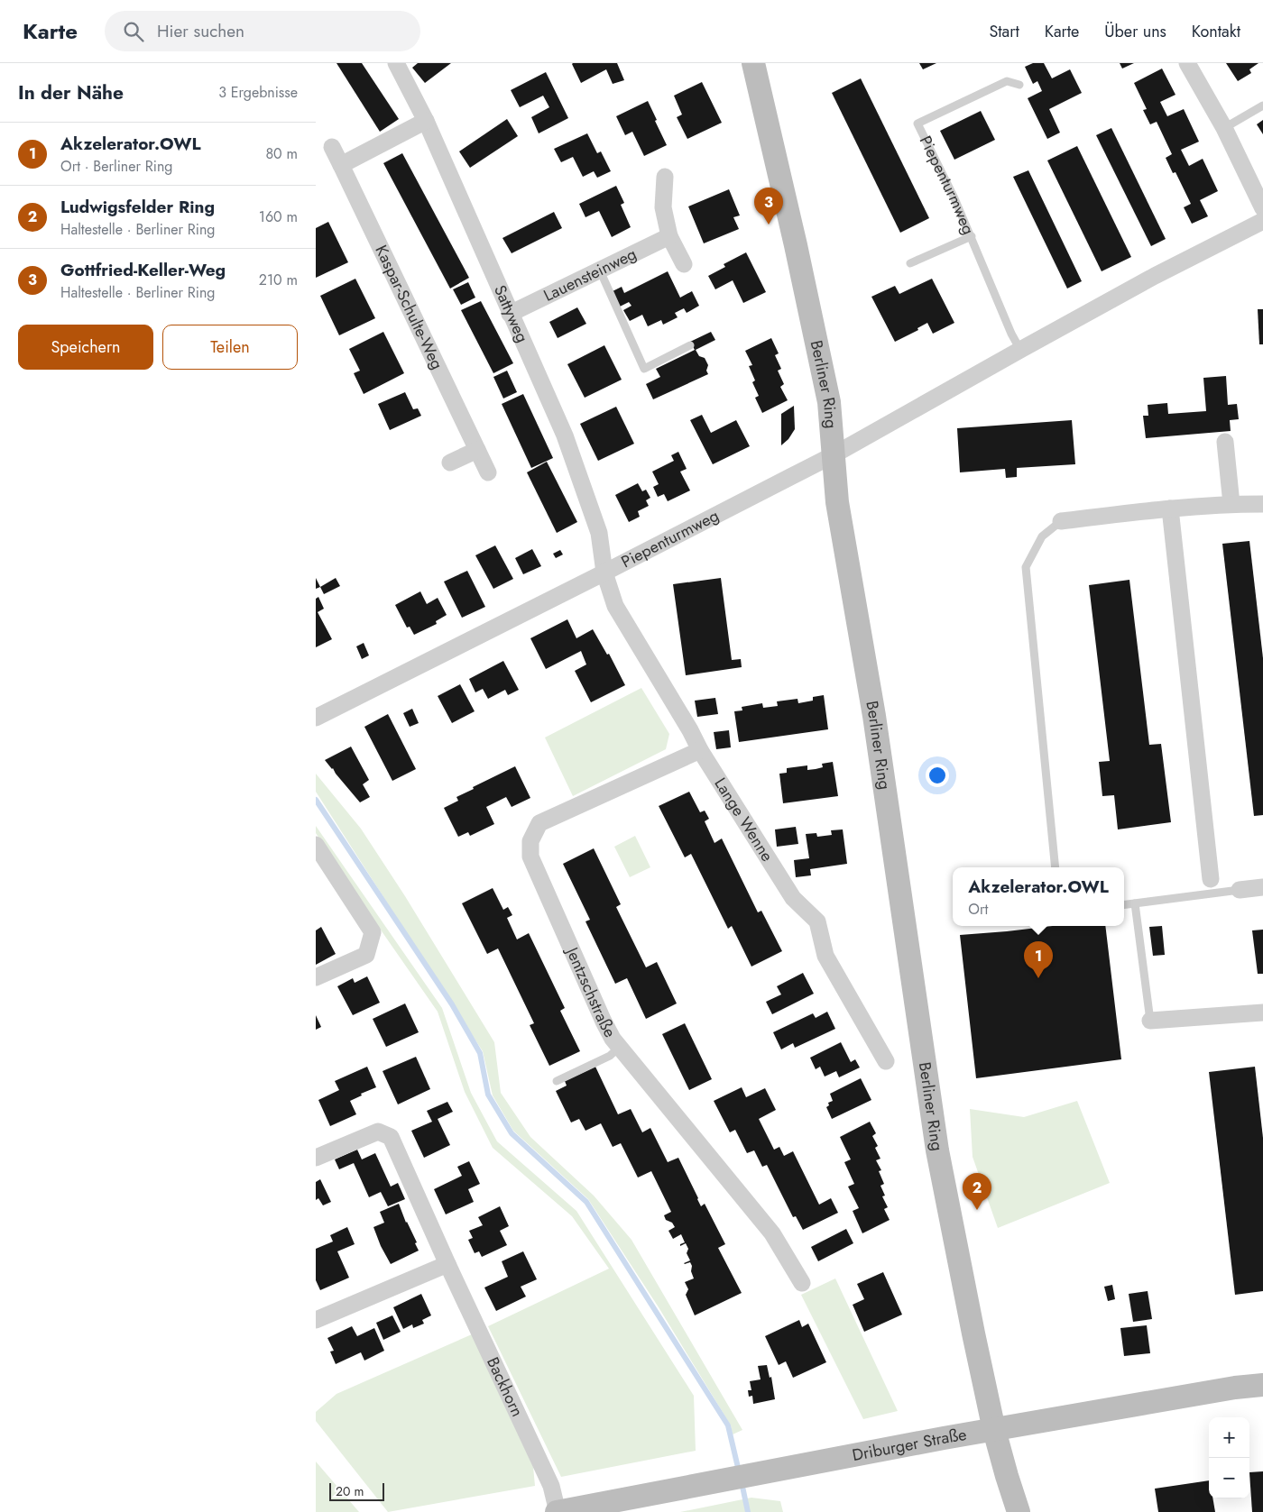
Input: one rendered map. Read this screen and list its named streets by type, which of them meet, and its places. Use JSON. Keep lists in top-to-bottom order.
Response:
{
  "streets": {
    "main road": ["Berliner Ring", "Driburger Straße"],
    "street": [
      "Piepenturmweg",
      "Lauensteinweg",
      "Kaspar-Schulte-Weg",
      "Sattyweg",
      "Lange Wenne",
      "Jentzschstraße",
      "Backhorn"
    ]
  },
  "crossings": [
    ["Piepenturmweg", "Sattyweg"],
    ["Piepenturmweg", "Berliner Ring"],
    ["Piepenturmweg", "Lange Wenne"],
    ["Lauensteinweg", "Sattyweg"],
    ["Sattyweg", "Lange Wenne"],
    ["Berliner Ring", "Driburger Straße"],
    ["Lange Wenne", "Jentzschstraße"],
    ["Backhorn", "Driburger Straße"]
  ],
  "scale_bar": "20 m",
  "page": {
    "header": "Karte",
    "search": "Hier suchen",
    "nav": [
      "Start",
      "Karte",
      "Über uns",
      "Kontakt"
    ],
    "heading": ["In der Nähe", "3 Ergebnisse"],
    "list": [
      {
        "mark": "1",
        "name": "Akzelerator.OWL",
        "note": "Ort · Berliner Ring",
        "value": "80 m"
      },
      {
        "mark": "2",
        "name": "Ludwigsfelder Ring",
        "note": "Haltestelle · Berliner Ring",
        "value": "160 m"
      },
      {
        "mark": "3",
        "name": "Gottfried-Keller-Weg",
        "note": "Haltestelle · Berliner Ring",
        "value": "210 m"
      }
    ],
    "pins": ["3", "1", "2"],
    "buttons": ["Speichern", "Teilen"],
    "popup": ["Akzelerator.OWL", "Ort"],
    "map_buttons": ["+", "−"],
    "scale": "20 m"
  }
}
